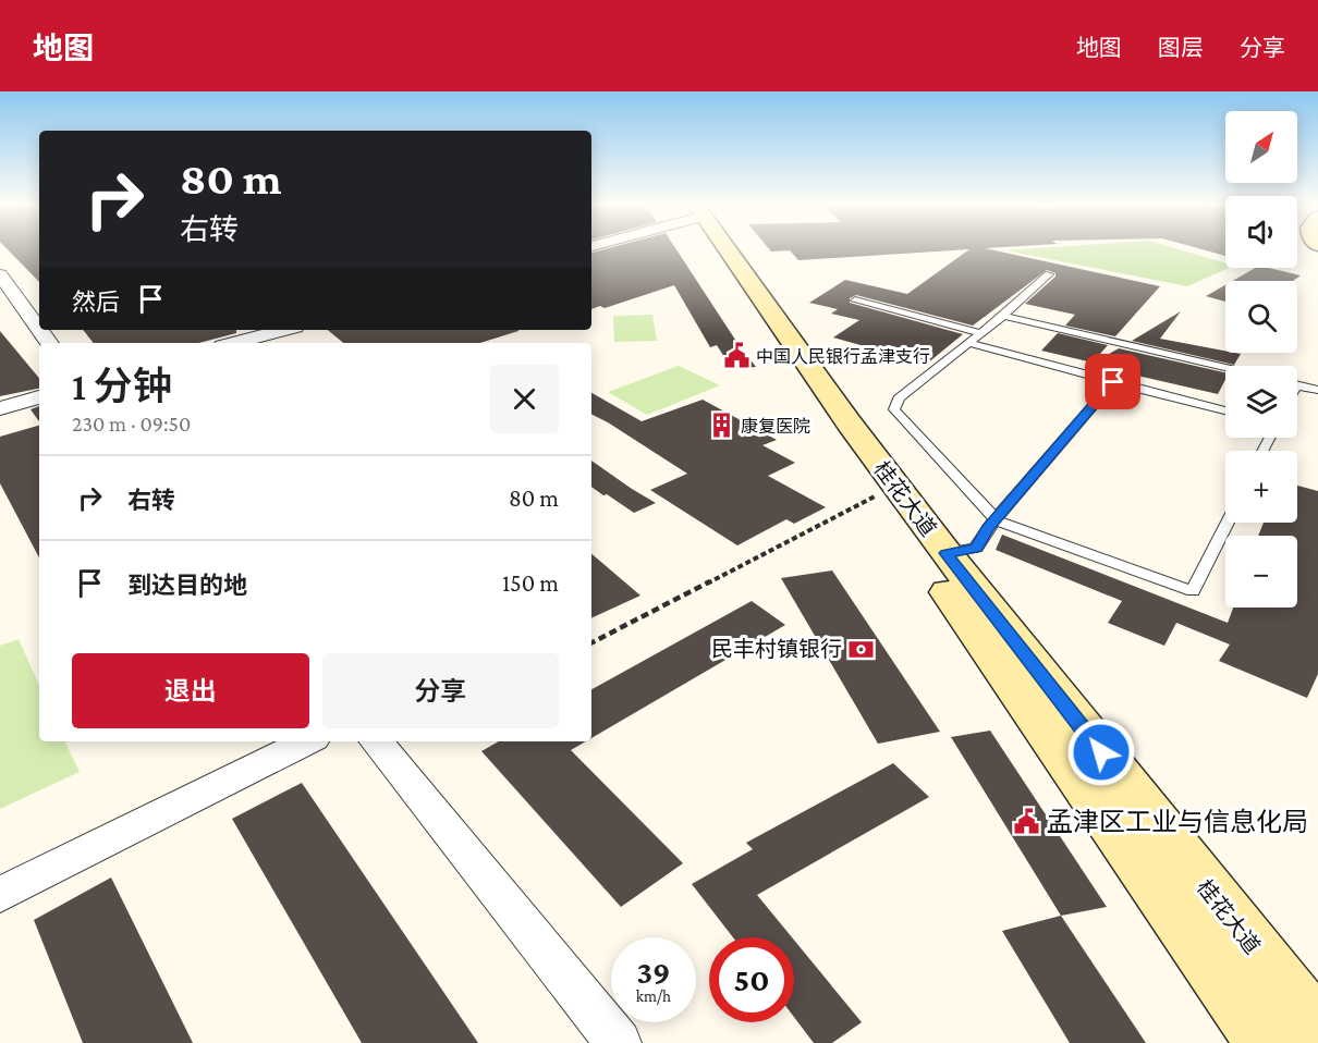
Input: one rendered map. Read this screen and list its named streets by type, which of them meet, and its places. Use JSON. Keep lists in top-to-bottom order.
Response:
{
  "streets": {
    "main road": ["桂花大道"]
  },
  "places": {
    "public building": ["中国人民银行孟津支行", "孟津区工业与信息化局"],
    "building": ["康复医院"],
    "bank": ["民丰村镇银行"]
  },
  "north": "top right",
  "page": {
    "header": "地图",
    "nav": ["地图", "图层", "分享"],
    "map_buttons": ["+", "−"],
    "turn": ["80 m", "右转"],
    "then": "然后",
    "heading": ["1 分钟", "230 m · 09:50"],
    "list": [
      {
        "name": "右转",
        "value": "80 m"
      },
      {
        "name": "到达目的地",
        "value": "150 m"
      }
    ],
    "buttons": ["退出", "分享"],
    "speed": "39 km/h",
    "limit": "50"
  }
}
